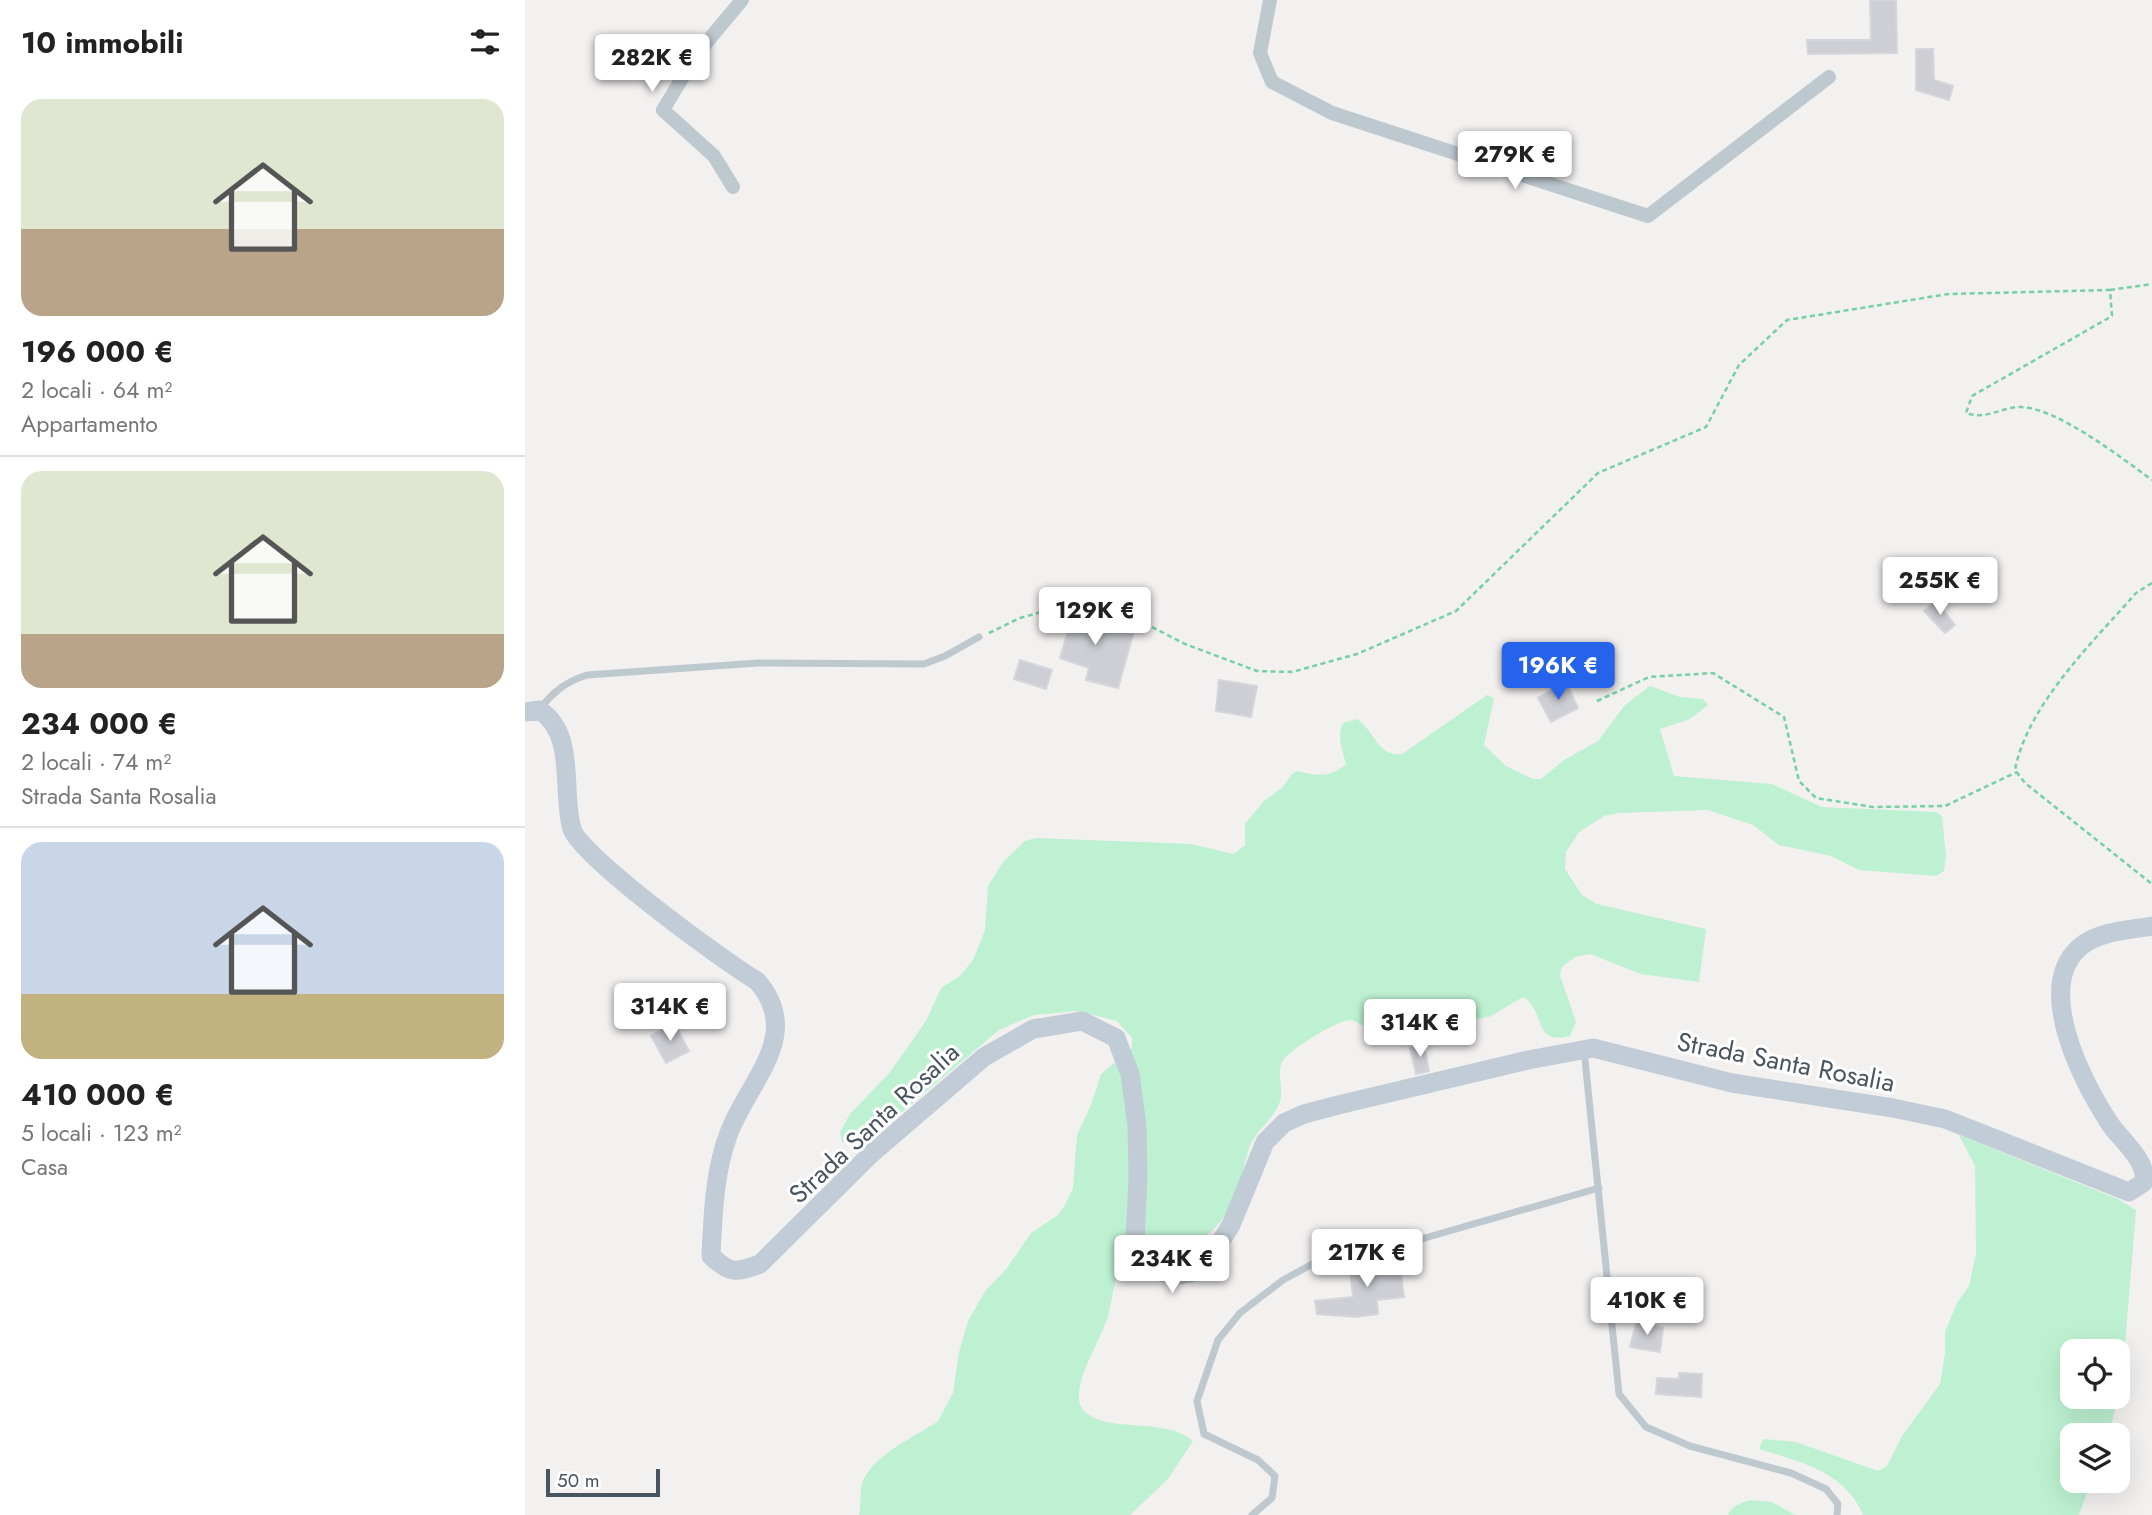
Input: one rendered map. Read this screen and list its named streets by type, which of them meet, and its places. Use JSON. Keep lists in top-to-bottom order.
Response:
{
  "streets": {
    "street": ["Strada Santa Rosalia"]
  },
  "scale_bar": "50 m",
  "page": {
    "heading": "10 immobili",
    "price": [
      "282K €",
      "279K €",
      "255K €",
      "129K €",
      "196K €",
      "314K €",
      "314K €",
      "217K €",
      "234K €",
      "410K €"
    ],
    "list": [
      {
        "name": "196 000 €",
        "note": "2 locali · 64 m² · Appartamento"
      },
      {
        "name": "234 000 €",
        "note": "2 locali · 74 m² · Strada Santa Rosalia"
      },
      {
        "name": "410 000 €",
        "note": "5 locali · 123 m² · Casa"
      }
    ],
    "scale": "50 m"
  }
}
